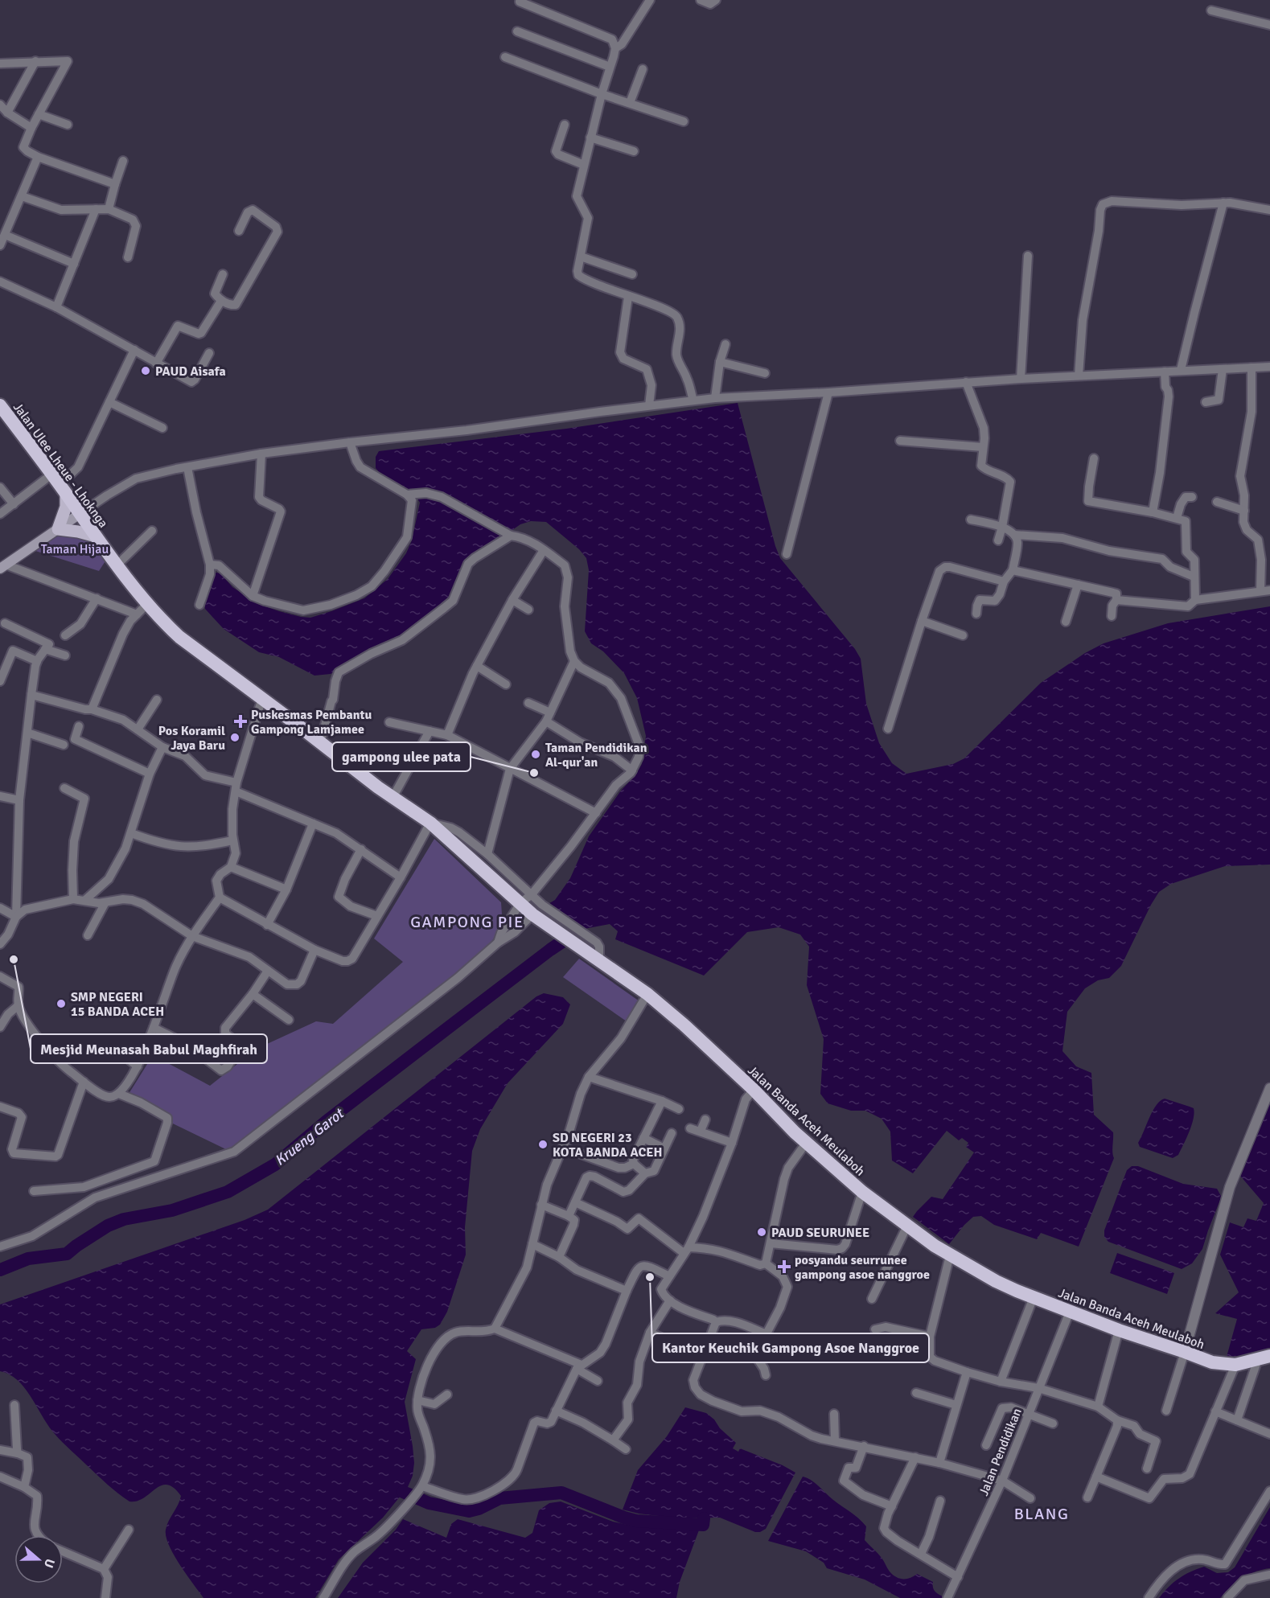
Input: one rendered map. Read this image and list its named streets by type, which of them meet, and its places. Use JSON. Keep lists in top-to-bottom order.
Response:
{
  "streets": {
    "highway": ["Jalan Ulee Lheue - Lhoknga", "Jalan Banda Aceh Meulaboh"],
    "street": ["Jalan Pendidikan"]
  },
  "crossings": [
    ["Jalan Ulee Lheue - Lhoknga", "Jalan Banda Aceh Meulaboh"],
    ["Jalan Banda Aceh Meulaboh", "Jalan Pendidikan"]
  ],
  "districts": ["GAMPONG PIE", "BLANG"],
  "water": ["Krueng Garot"],
  "parks": ["Taman Hijau"],
  "places": {
    "other": [
      "PAUD Aisafa",
      "Pos Koramil Jaya Baru",
      "Taman Pendidikan Al-qur'an",
      "gampong ulee pata",
      "Mesjid Meunasah Babul Maghfirah",
      "SMP NEGERI 15 BANDA ACEH",
      "SD NEGERI 23 KOTA BANDA ACEH",
      "PAUD SEURUNEE",
      "Kantor Keuchik Gampong Asoe Nanggroe"
    ],
    "health": ["Puskesmas Pembantu Gampong Lamjamee", "posyandu seurrunee gampong asoe nanggroe"]
  },
  "north": "right"
}
